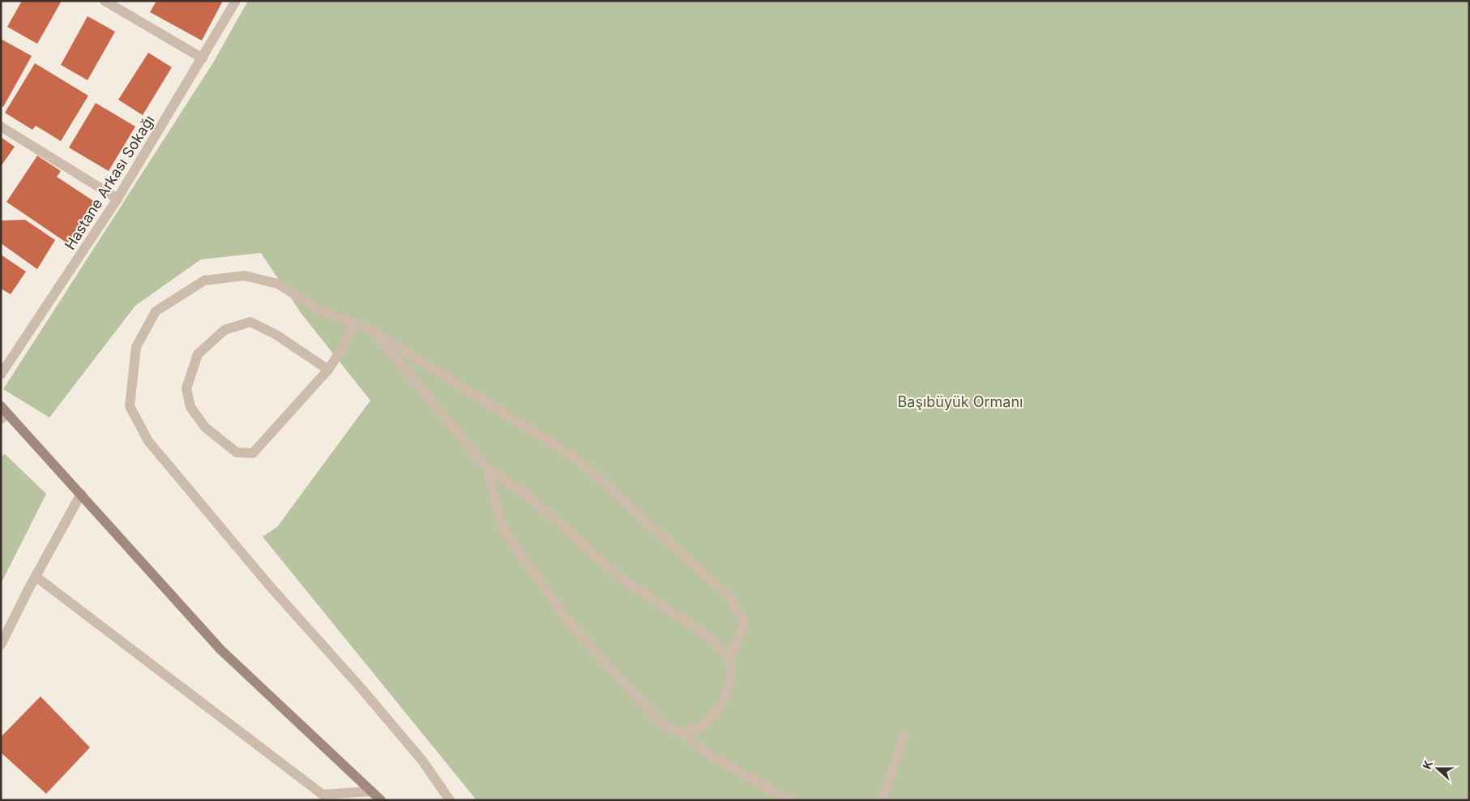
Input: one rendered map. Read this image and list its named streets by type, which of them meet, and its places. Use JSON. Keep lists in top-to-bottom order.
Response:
{
  "streets": {
    "street": ["Hastane Arkası Sokağı"]
  },
  "parks": ["Başıbüyük Ormanı"],
  "north": "left"
}
